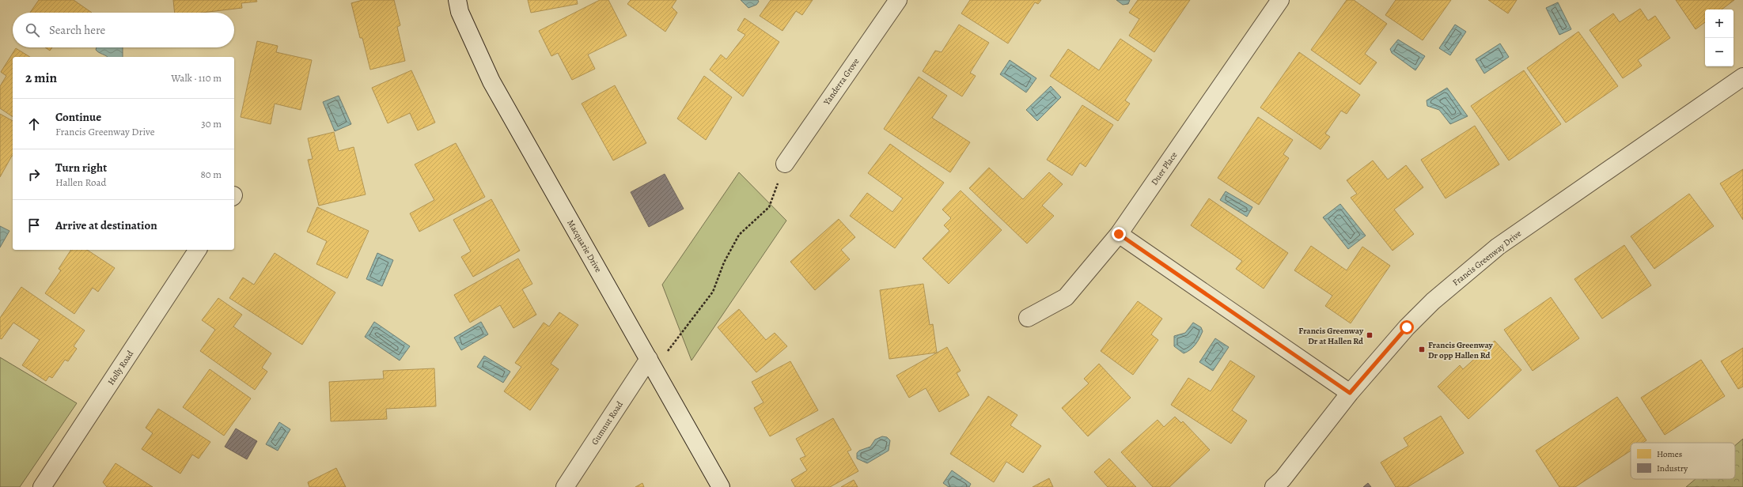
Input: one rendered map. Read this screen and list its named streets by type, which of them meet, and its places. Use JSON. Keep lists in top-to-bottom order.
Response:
{
  "streets": {
    "street": [
      "Yanderra Grove",
      "Duer Place",
      "Macquarie Drive",
      "Francis Greenway Drive",
      "Holly Road",
      "Gumnut Road"
    ]
  },
  "crossings": [
    ["Macquarie Drive", "Gumnut Road"]
  ],
  "places": {
    "transit": ["Francis Greenway Dr at Hallen Rd", "Francis Greenway Dr opp Hallen Rd"]
  },
  "legend": ["Homes", "Industry"],
  "page": {
    "map_buttons": ["+", "−"],
    "search": "Search here",
    "heading": ["2 min", "Walk · 110 m"],
    "list": [
      ["Continue", "Francis Greenway Drive", "30 m"],
      ["Turn right", "Hallen Road", "80 m"],
      "Arrive at destination"
    ]
  }
}
